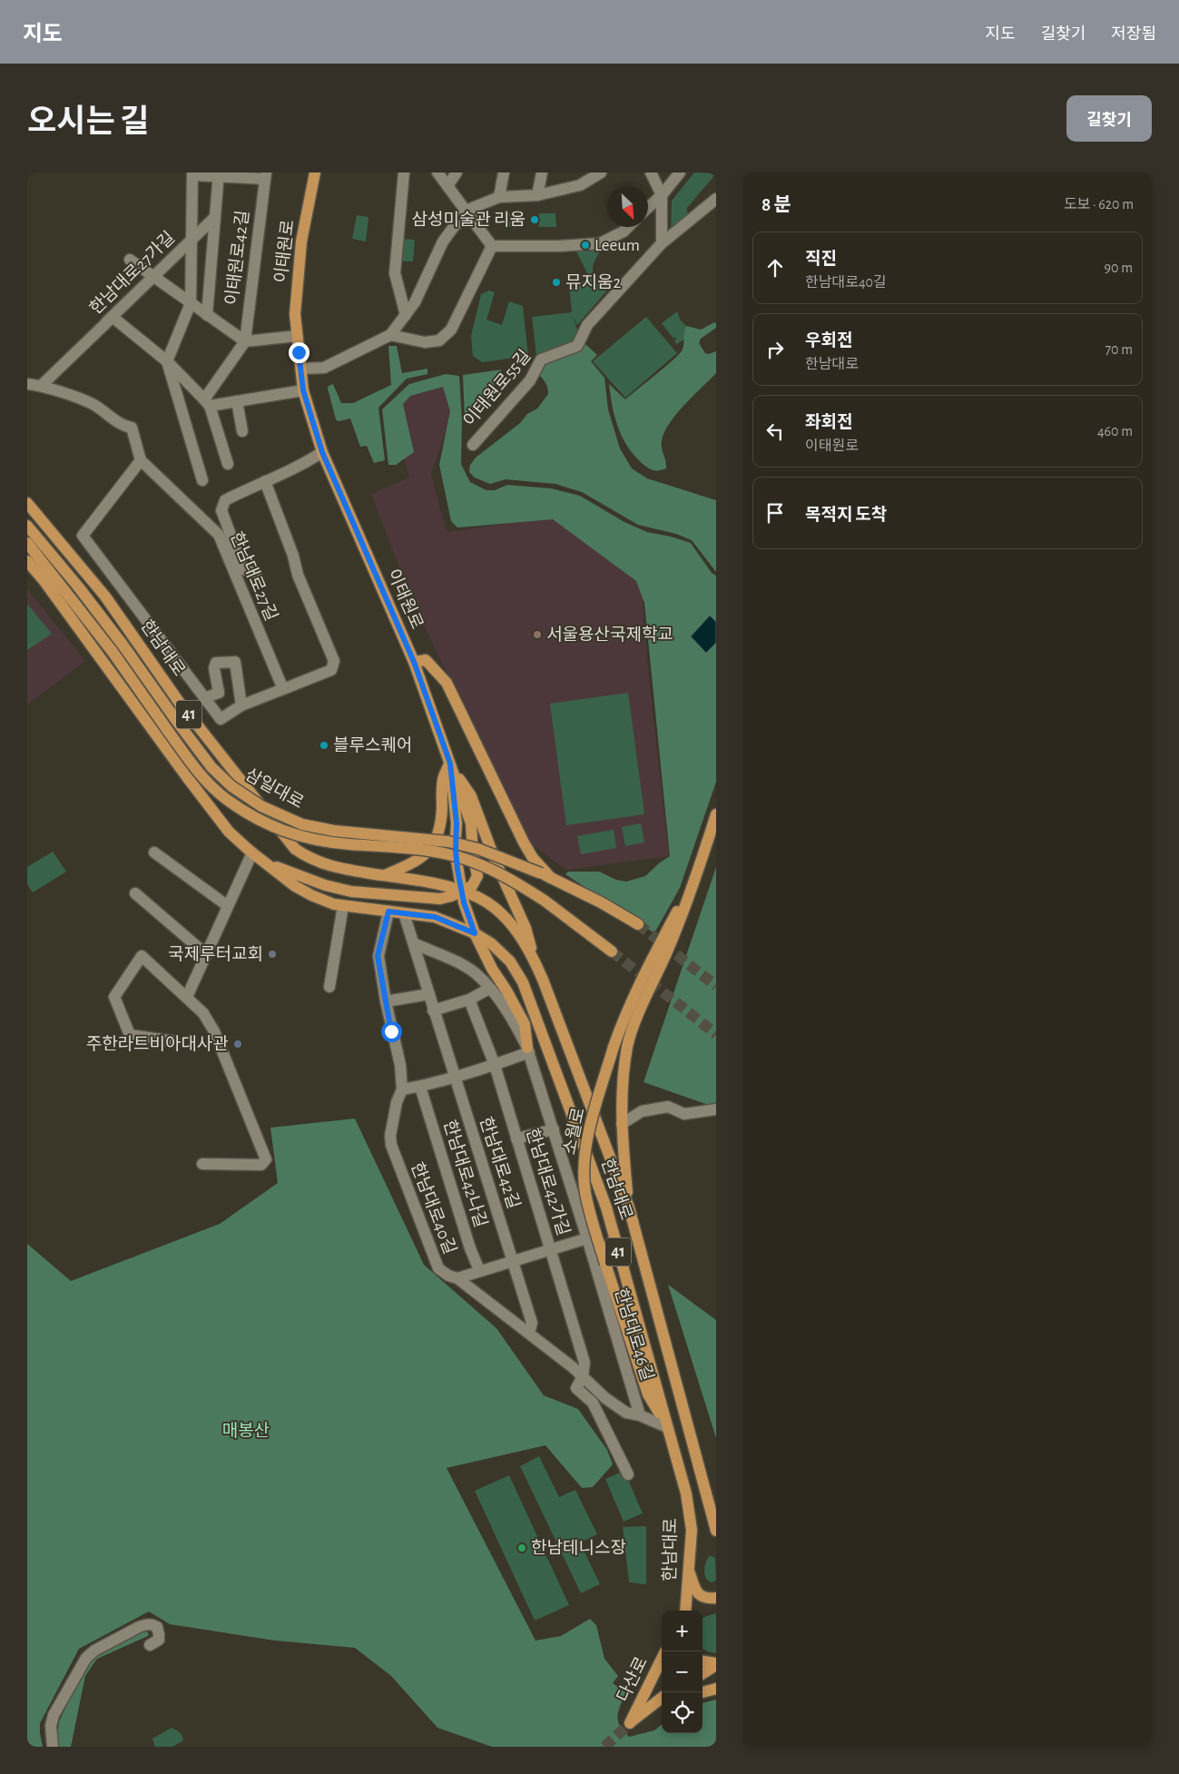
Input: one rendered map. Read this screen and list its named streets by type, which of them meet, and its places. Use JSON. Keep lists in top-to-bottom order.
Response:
{
  "streets": {
    "main road": [
      "이태원로",
      "한남대로",
      "41",
      "삼일대로",
      "소월로",
      "다산로"
    ],
    "street": [
      "이태원로42길",
      "한남대로27가길",
      "이태원로55길",
      "한남대로27길",
      "한남대로42길",
      "한남대로42나길",
      "한남대로42가길",
      "한남대로40길",
      "한남대로46길"
    ]
  },
  "crossings": [
    ["이태원로", "한남대로"],
    ["이태원로", "한남대로46길"],
    ["한남대로", "소월로"],
    ["한남대로", "한남대로42길"],
    ["한남대로", "한남대로40길"],
    ["소월로", "한남대로40길"],
    ["한남대로42길", "한남대로40길"],
    ["한남대로42길", "한남대로46길"],
    ["한남대로42가길", "한남대로40길"],
    ["한남대로40길", "한남대로46길"]
  ],
  "parks": ["매봉산"],
  "places": [
    "삼성미술관 리움",
    "Leeum",
    "뮤지움2",
    "서울용산국제학교",
    "블루스퀘어",
    "국제루터교회",
    "주한라트비아대사관",
    "한남테니스장"
  ],
  "north": "bottom right",
  "page": {
    "header": "지도",
    "nav": ["지도", "길찾기", "저장됨"],
    "title": "오시는 길",
    "buttons": "길찾기",
    "heading": ["8 분", "도보 · 620 m"],
    "list": [
      ["직진", "한남대로40길", "90 m"],
      ["우회전", "한남대로", "70 m"],
      ["좌회전", "이태원로", "460 m"],
      "목적지 도착"
    ],
    "map_buttons": ["+", "−"]
  }
}
